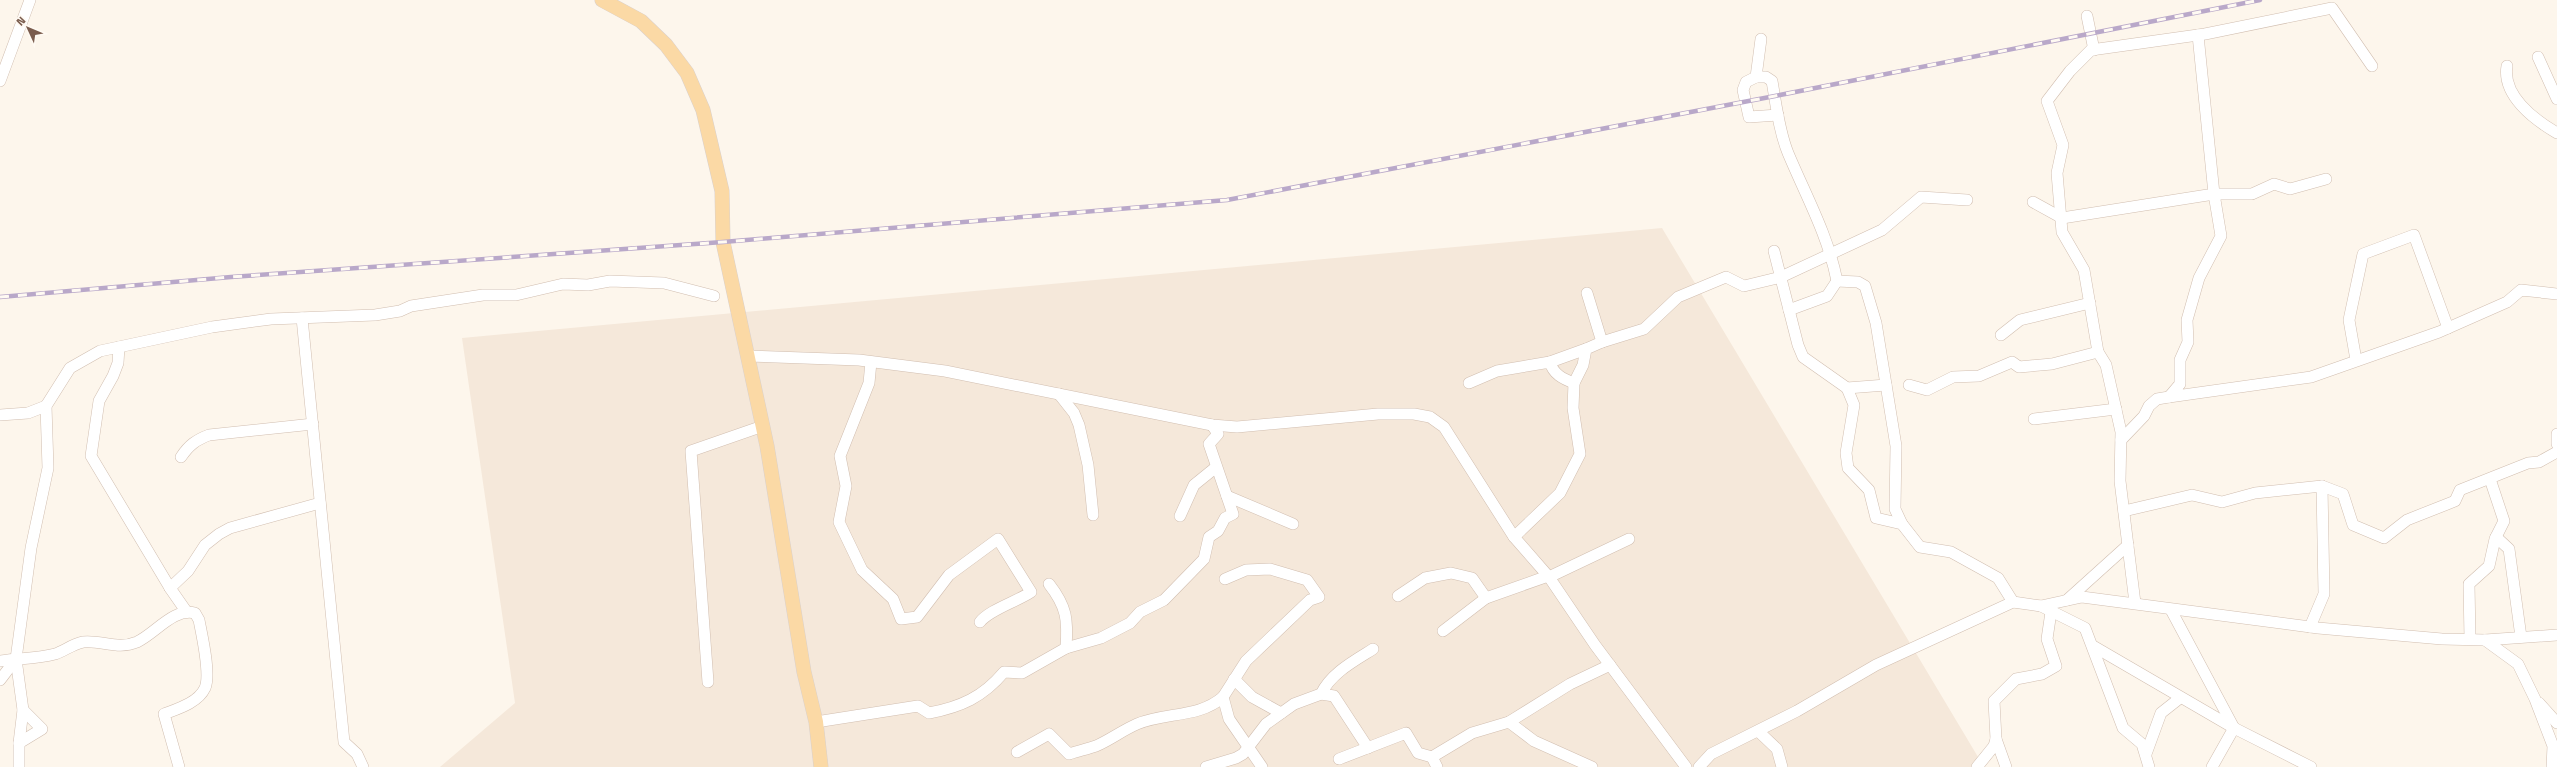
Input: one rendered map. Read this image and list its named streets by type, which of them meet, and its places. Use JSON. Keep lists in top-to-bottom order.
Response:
{
  "north": "top left"
}
